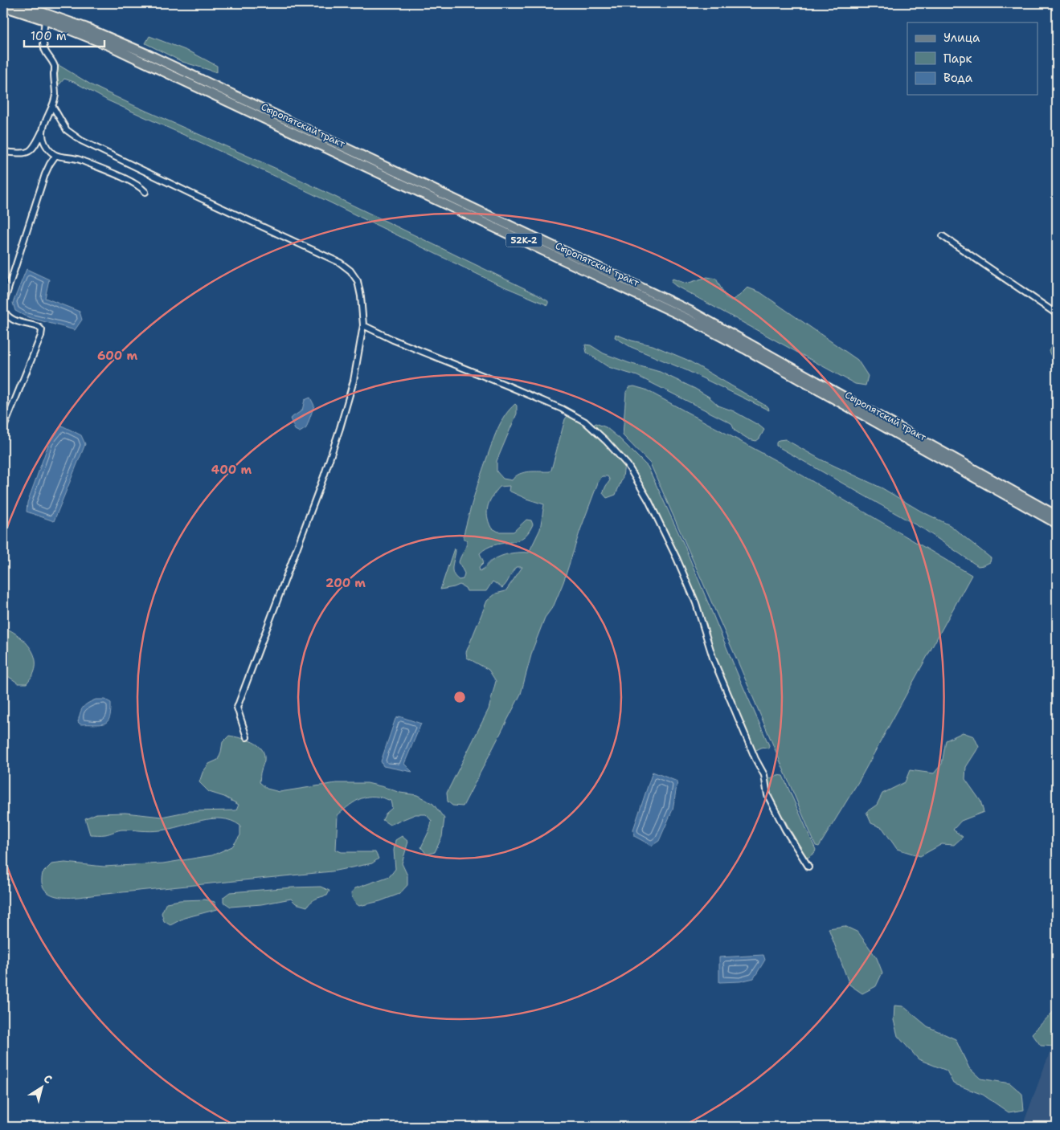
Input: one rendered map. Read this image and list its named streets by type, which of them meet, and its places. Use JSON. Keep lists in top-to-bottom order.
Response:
{
  "streets": {
    "main road": ["Сыропятский тракт", "52К-2"]
  },
  "legend": ["Улица", "Парк", "Вода"],
  "scale_bar": "100 m",
  "north": "top right",
  "rings": ["600 m", "400 m", "200 m"]
}
